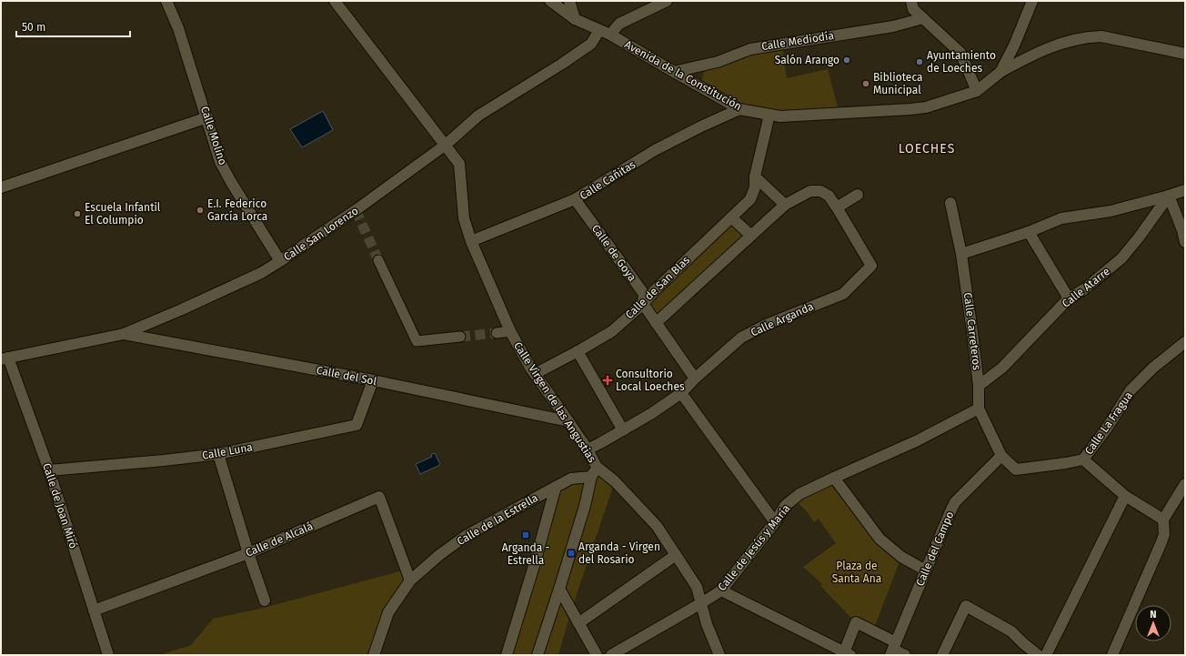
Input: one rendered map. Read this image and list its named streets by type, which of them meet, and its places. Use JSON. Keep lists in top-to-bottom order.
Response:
{
  "streets": {
    "street": [
      "Calle Mediodía",
      "Avenida de la Constitución",
      "Calle Molino",
      "Calle Cañitas",
      "Calle San Lorenzo",
      "Calle de Goya",
      "Calle de San Blas",
      "Calle Atarre",
      "Calle Arganda",
      "Calle Carreteros",
      "Calle del Sol",
      "Calle Virgen de las Angustias",
      "Calle La Fragua",
      "Calle Luna",
      "Calle de Joan Miró",
      "Calle de la Estrella",
      "Calle de Alcalá",
      "Calle de Jesús y María",
      "Calle del Campo"
    ]
  },
  "crossings": [
    ["Calle Mediodía", "Avenida de la Constitución"],
    ["Avenida de la Constitución", "Calle Cañitas"],
    ["Avenida de la Constitución", "Calle San Lorenzo"],
    ["Avenida de la Constitución", "Calle de San Blas"],
    ["Calle Molino", "Calle San Lorenzo"],
    ["Calle Cañitas", "Calle de Goya"],
    ["Calle Cañitas", "Calle Virgen de las Angustias"],
    ["Calle San Lorenzo", "Calle del Sol"],
    ["Calle San Lorenzo", "Calle Virgen de las Angustias"],
    ["Calle San Lorenzo", "Calle de Joan Miró"],
    ["Calle de Goya", "Calle de San Blas"],
    ["Calle de Goya", "Calle Arganda"],
    ["Calle de San Blas", "Calle Virgen de las Angustias"],
    ["Calle Atarre", "Calle Carreteros"],
    ["Calle Arganda", "Calle Virgen de las Angustias"],
    ["Calle Carreteros", "Calle La Fragua"],
    ["Calle Carreteros", "Calle de Jesús y María"],
    ["Calle Carreteros", "Calle del Campo"],
    ["Calle del Sol", "Calle Virgen de las Angustias"],
    ["Calle del Sol", "Calle Luna"],
    ["Calle Virgen de las Angustias", "Calle de Jesús y María"],
    ["Calle La Fragua", "Calle del Campo"],
    ["Calle Luna", "Calle de Joan Miró"],
    ["Calle de Joan Miró", "Calle de Alcalá"],
    ["Calle de la Estrella", "Calle de Alcalá"]
  ],
  "districts": ["LOECHES"],
  "parks": ["Plaza de Santa Ana"],
  "places": {
    "other": [
      "Salón Arango",
      "Ayuntamiento de Loeches",
      "Biblioteca Municipal",
      "E.I. Federico García Lorca",
      "Escuela Infantil El Columpio"
    ],
    "health": ["Consultorio Local Loeches"],
    "transit": ["Arganda - Estrella", "Arganda - Virgen del Rosario"]
  },
  "scale_bar": "50 m",
  "north": "top"
}
